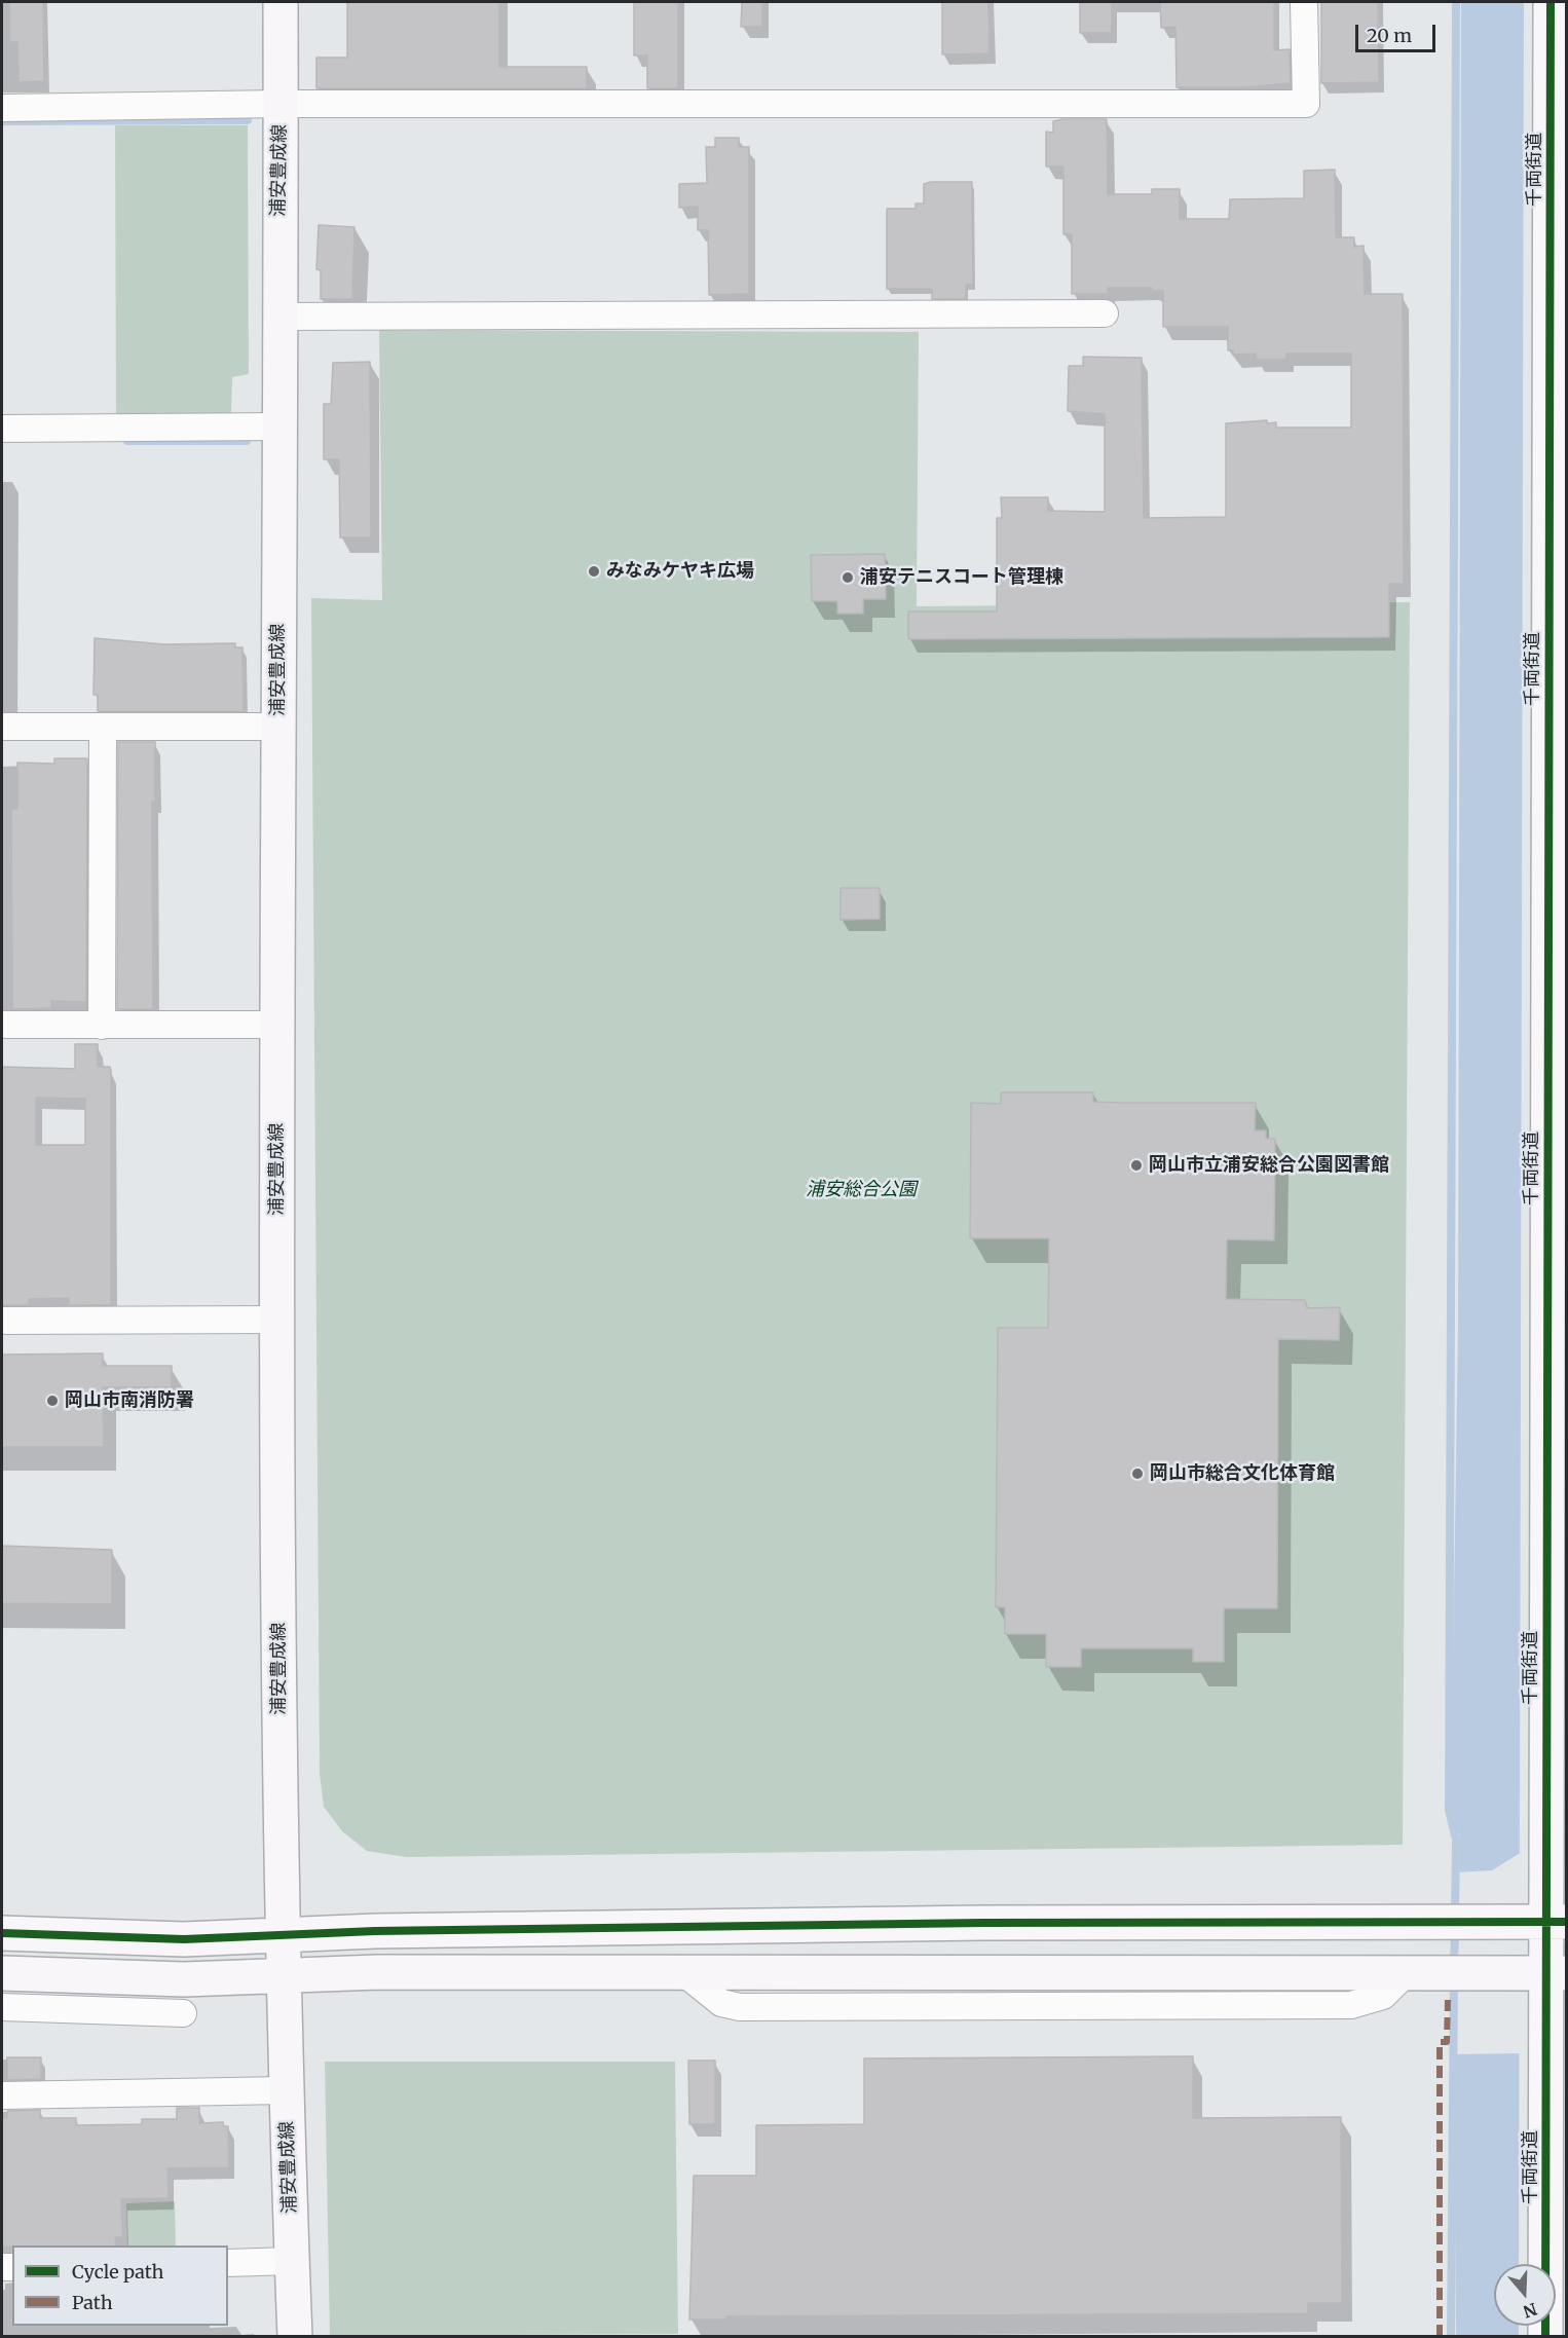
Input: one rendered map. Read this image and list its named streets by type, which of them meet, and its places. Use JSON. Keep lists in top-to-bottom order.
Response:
{
  "streets": {
    "street": ["千両街道", "浦安豊成線"]
  },
  "parks": ["浦安総合公園"],
  "places": [
    "みなみケヤキ広場",
    "浦安テニスコート管理棟",
    "岡山市立浦安総合公園図書館",
    "岡山市南消防署",
    "岡山市総合文化体育館"
  ],
  "legend": ["Cycle path", "Path"],
  "scale_bar": "20 m",
  "north": "bottom"
}
